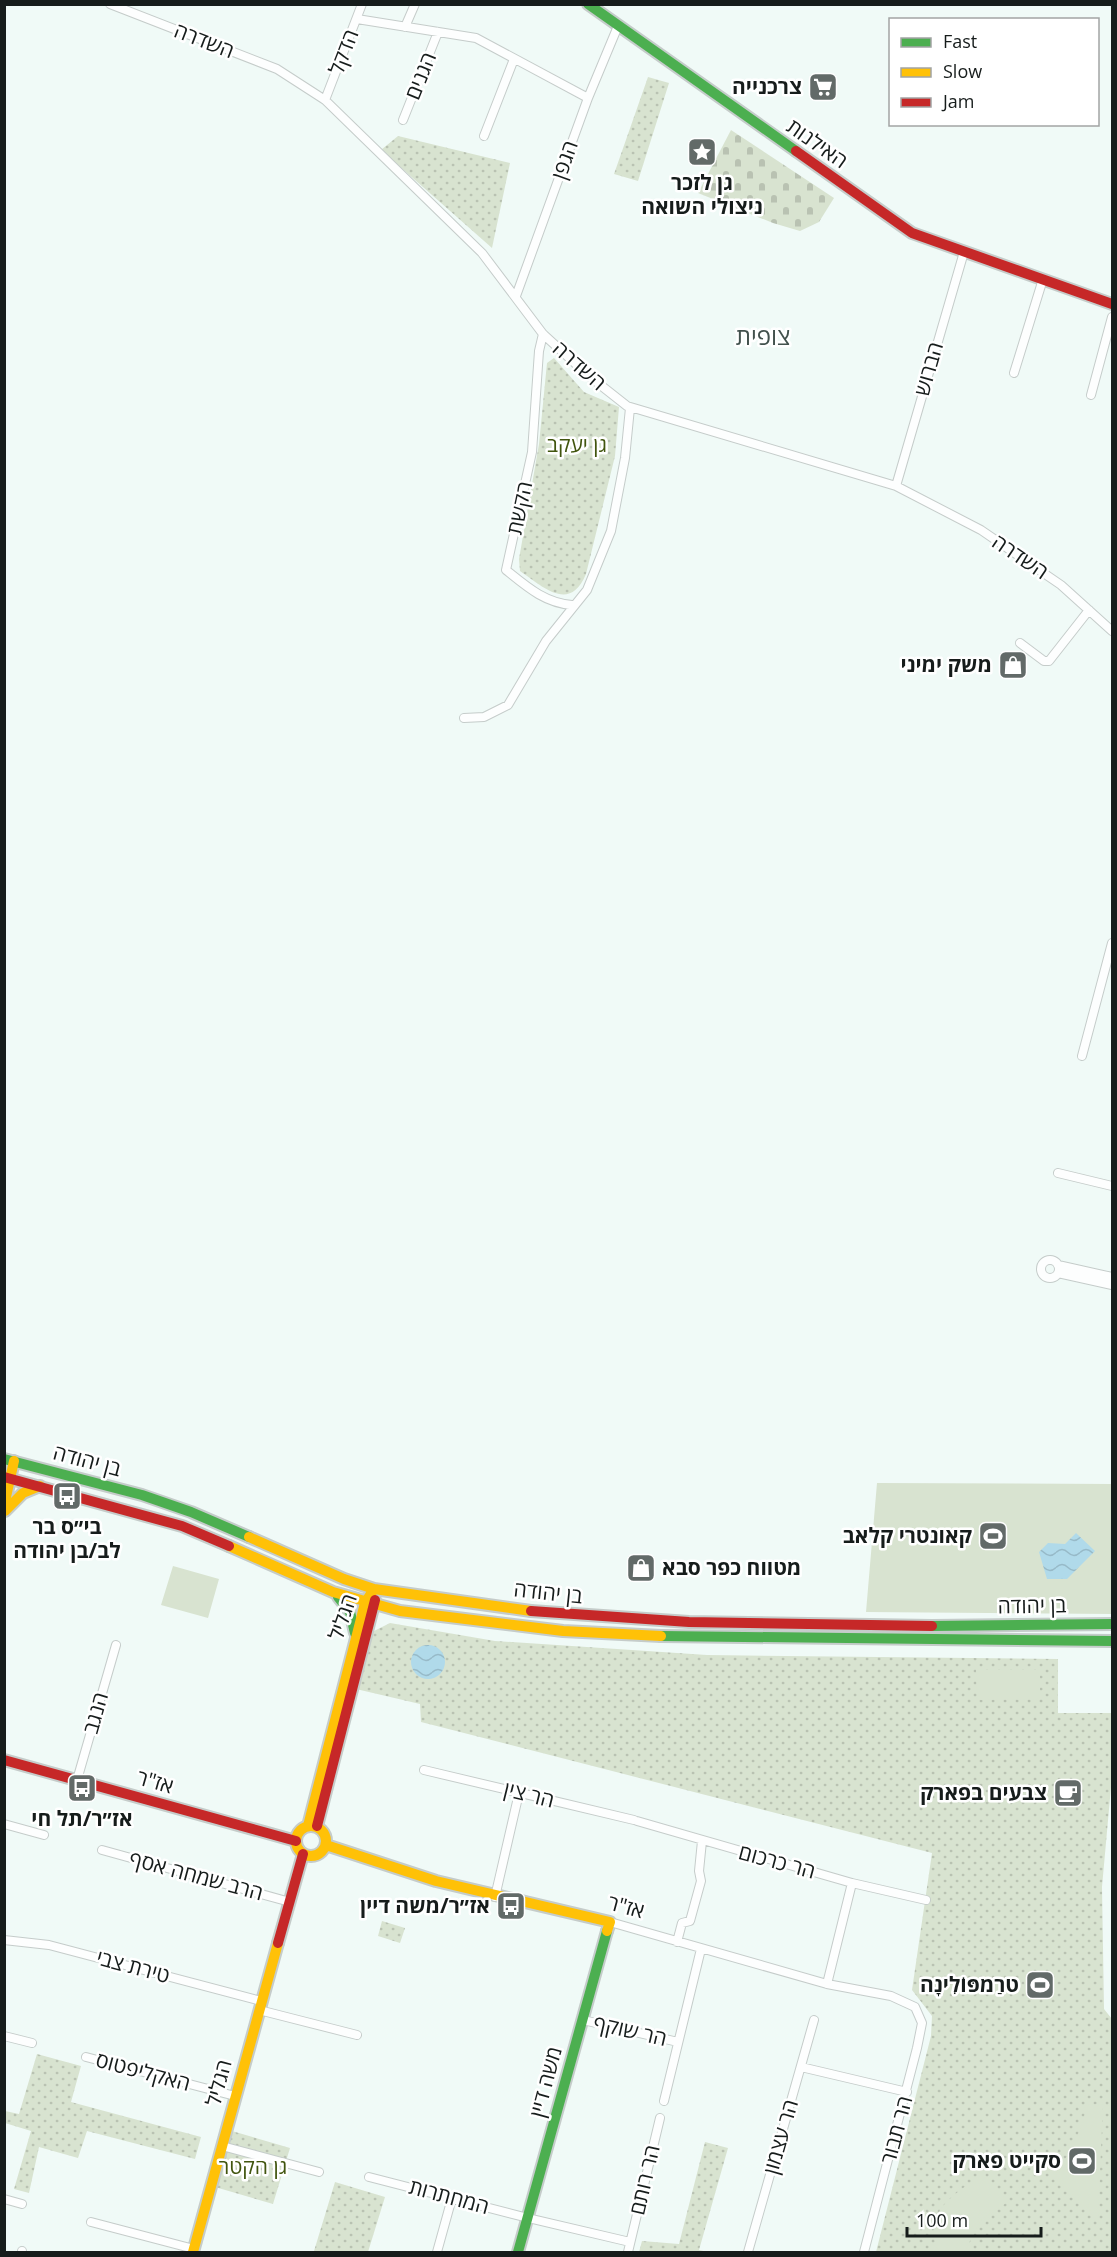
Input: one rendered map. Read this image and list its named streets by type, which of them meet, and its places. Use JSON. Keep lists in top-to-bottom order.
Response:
{
  "streets": {
    "street": [
      "השדרה",
      "הדקל",
      "הגנים",
      "האילנות",
      "הגפן",
      "הברוש",
      "הקשת",
      "בן יהודה",
      "הגליל",
      "הנגב",
      "אז\"ר",
      "הר צין",
      "הר כרכום",
      "הרב שמחה אסף",
      "טירת צבי",
      "הר שוקף",
      "האקליפטוס",
      "משה דיין",
      "הר תבור",
      "הר עצמון",
      "הר רותם",
      "המחתרות"
    ]
  },
  "crossings": [
    ["השדרה", "הדקל"],
    ["השדרה", "הגפן"],
    ["השדרה", "הברוש"],
    ["השדרה", "הקשת"],
    ["הדקל", "הגנים"],
    ["הגנים", "הגפן"],
    ["האילנות", "הגפן"],
    ["האילנות", "הברוש"],
    ["בן יהודה", "הגליל"],
    ["הגליל", "אז\"ר"],
    ["הגליל", "הרב שמחה אסף"],
    ["הגליל", "טירת צבי"],
    ["הגליל", "האקליפטוס"],
    ["הנגב", "אז\"ר"],
    ["אז\"ר", "הר שוקף"],
    ["אז\"ר", "משה דיין"],
    ["אז\"ר", "הר תבור"],
    ["הר צין", "הר כרכום"],
    ["הר שוקף", "משה דיין"],
    ["משה דיין", "הר רותם"],
    ["משה דיין", "המחתרות"],
    ["הר רותם", "המחתרות"]
  ],
  "districts": ["צופית"],
  "parks": ["גן יעקב", "גן הקטר"],
  "places": {
    "supermarket": ["צרכנייה"],
    "place": ["גן לזכר ניצולי השואה"],
    "shop": ["משק ימיני", "מטווח כפר סבא"],
    "bus stop": ["בי״ס בר לב/בן יהודה", "אז״ר/תל חי", "אז״ר/משה דיין"],
    "sports": ["קאונטרי קלאב", "טרַמפּוֹלִינָה", "סקייט פארק"],
    "cafe": ["צבעים בפארק"]
  },
  "legend": ["Fast", "Slow", "Jam"],
  "scale_bar": "100 m"
}
